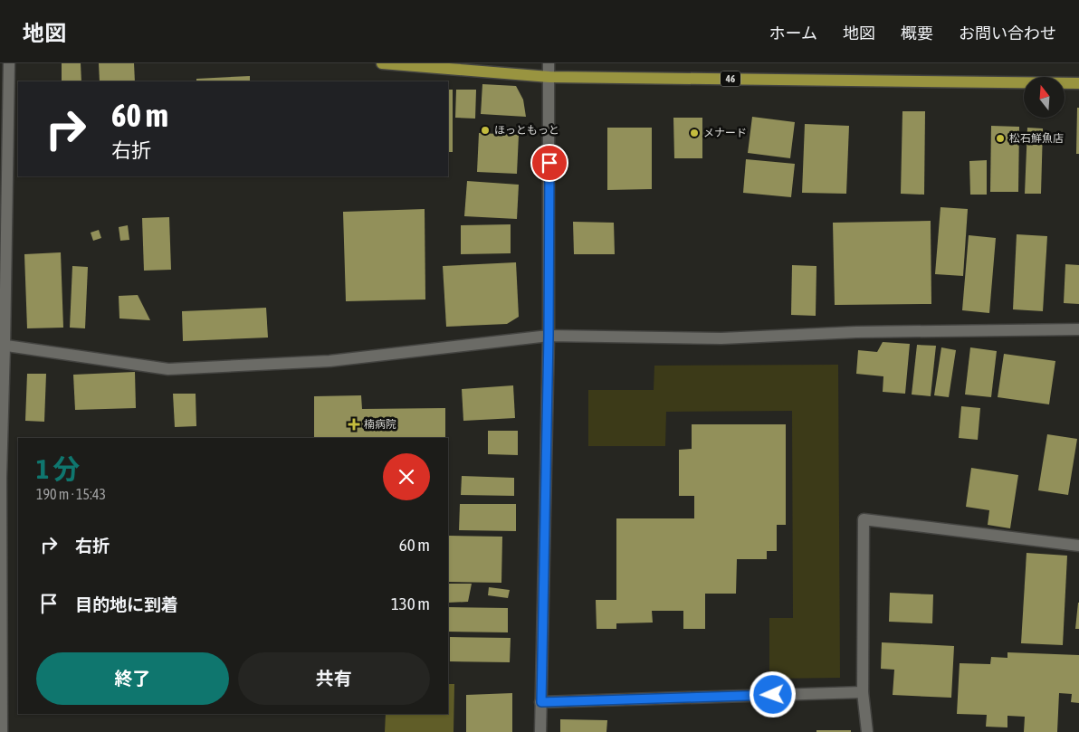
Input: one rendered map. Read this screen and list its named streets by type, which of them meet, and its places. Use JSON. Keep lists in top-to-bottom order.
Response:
{
  "streets": {
    "main road": ["46"]
  },
  "places": {
    "other": ["ほっともっと", "メナード", "松石鮮魚店"],
    "health": ["楠病院"]
  },
  "north": "top",
  "page": {
    "header": "地図",
    "nav": [
      "ホーム",
      "地図",
      "概要",
      "お問い合わせ"
    ],
    "turn": ["60 m", "右折"],
    "heading": ["1 分", "190 m · 15:43"],
    "list": [
      {
        "name": "右折",
        "value": "60 m"
      },
      {
        "name": "目的地に到着",
        "value": "130 m"
      }
    ],
    "buttons": ["終了", "共有"]
  }
}
